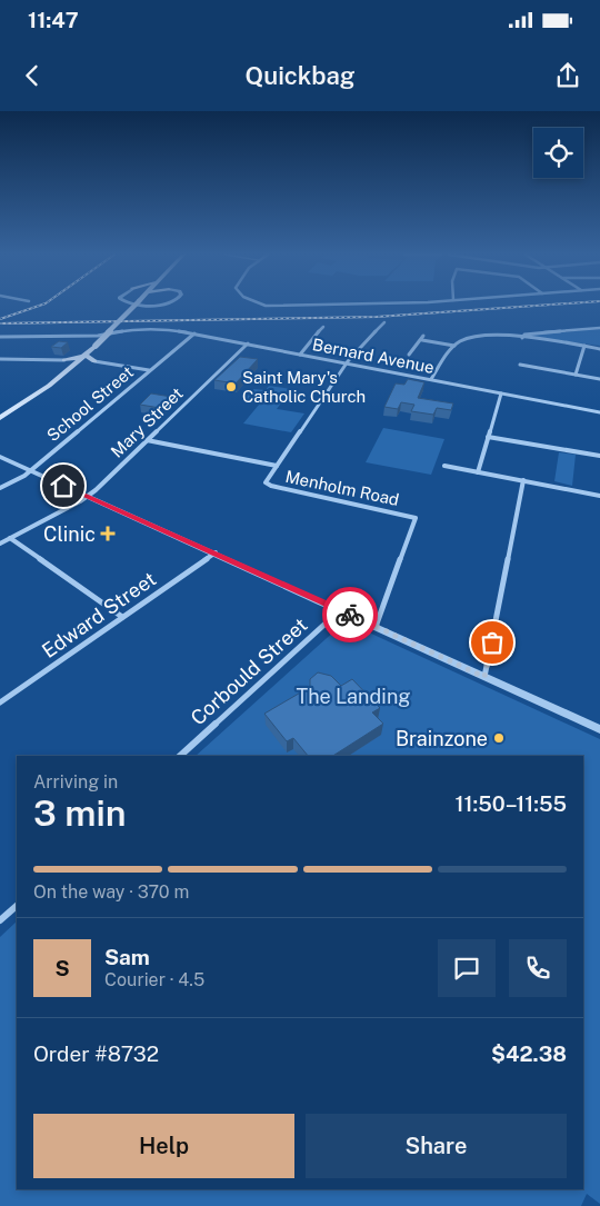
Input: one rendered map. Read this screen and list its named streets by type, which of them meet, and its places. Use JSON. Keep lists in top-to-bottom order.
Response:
{
  "streets": {
    "street": [
      "Bernard Avenue",
      "School Street",
      "Mary Street",
      "Menholm Road",
      "Edward Street",
      "Corbould Street"
    ]
  },
  "crossings": [
    ["Bernard Avenue", "School Street"],
    ["Bernard Avenue", "Mary Street"],
    ["Mary Street", "Menholm Road"]
  ],
  "parks": ["The Landing"],
  "places": {
    "other": ["Saint Mary's Catholic Church", "Brainzone"],
    "health": ["Clinic"]
  },
  "page": {
    "status": "11:47",
    "header": "Quickbag",
    "heading": ["3 min", "Arriving in", "11:50–11:55"],
    "panel": [
      "Sam",
      "Courier · 4.5",
      "Order #8732",
      "$42.38"
    ],
    "bar": "On the way · 370 m",
    "round": "S",
    "buttons": ["Help", "Share"]
  }
}
